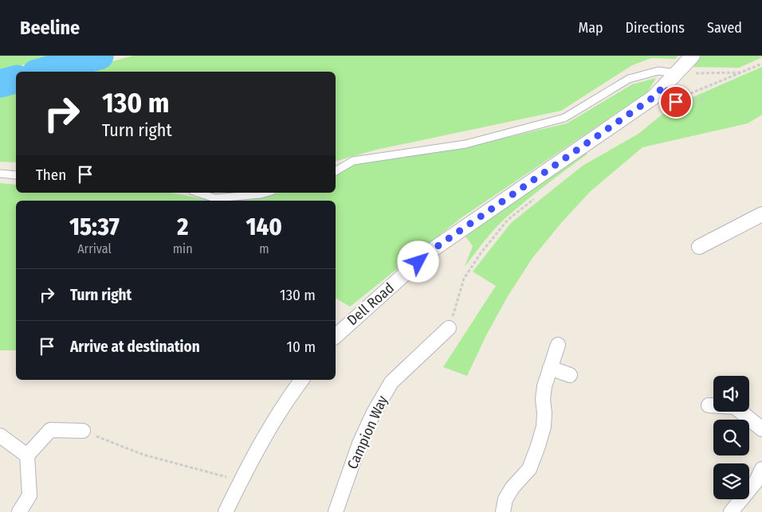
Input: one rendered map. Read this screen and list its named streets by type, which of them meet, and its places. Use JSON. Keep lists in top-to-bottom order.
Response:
{
  "streets": {
    "street": ["Dell Road", "Campion Way"]
  },
  "page": {
    "header": "Beeline",
    "nav": ["Map", "Directions", "Saved"],
    "turn": ["130 m", "Turn right"],
    "then": "Then",
    "eta": [
      "15:37",
      "Arrival",
      "2",
      "min",
      "140",
      "m"
    ],
    "list": [
      {
        "name": "Turn right",
        "value": "130 m"
      },
      {
        "name": "Arrive at destination",
        "value": "10 m"
      }
    ]
  }
}
